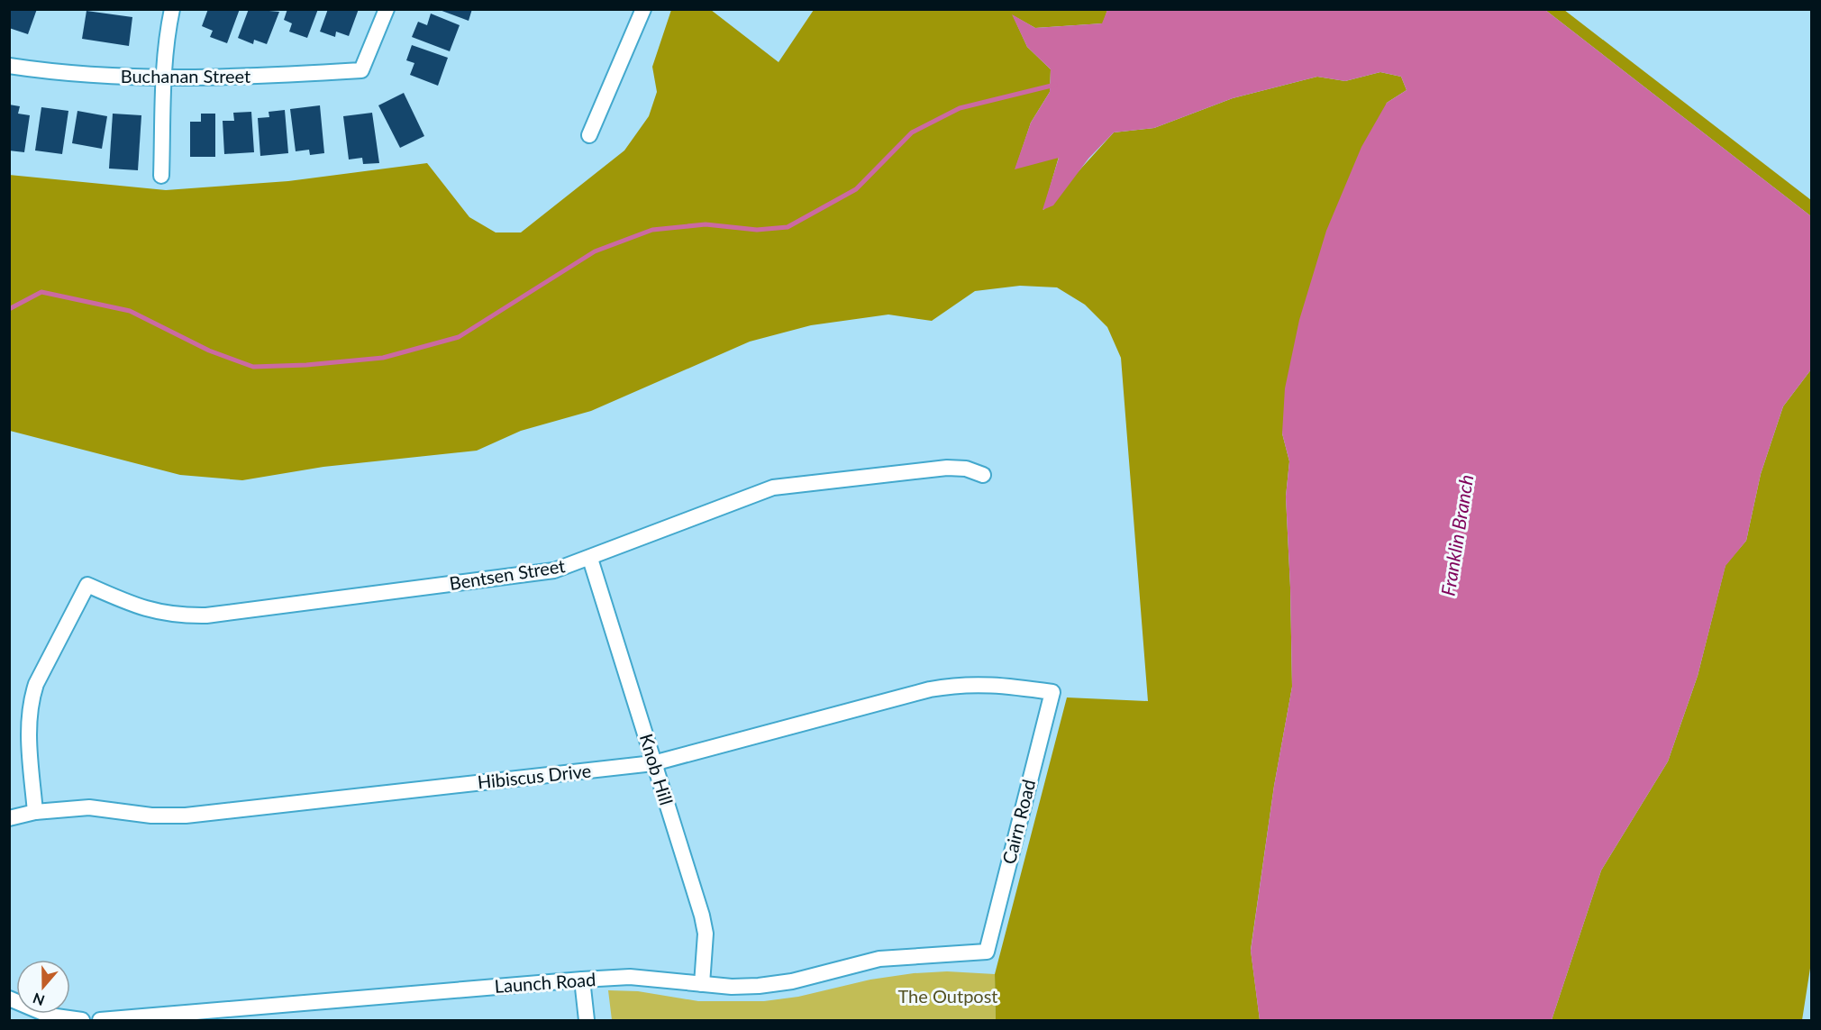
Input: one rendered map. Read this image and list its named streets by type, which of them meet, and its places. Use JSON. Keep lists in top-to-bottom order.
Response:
{
  "streets": {
    "street": [
      "Buchanan Street",
      "Bentsen Street",
      "Knob Hill",
      "Hibiscus Drive",
      "Cairn Road",
      "Launch Road"
    ]
  },
  "crossings": [
    ["Bentsen Street", "Knob Hill"],
    ["Bentsen Street", "Hibiscus Drive"],
    ["Knob Hill", "Hibiscus Drive"],
    ["Knob Hill", "Launch Road"],
    ["Hibiscus Drive", "Cairn Road"],
    ["Cairn Road", "Launch Road"]
  ],
  "water": ["Franklin Branch"],
  "parks": ["The Outpost"],
  "north": "bottom"
}
